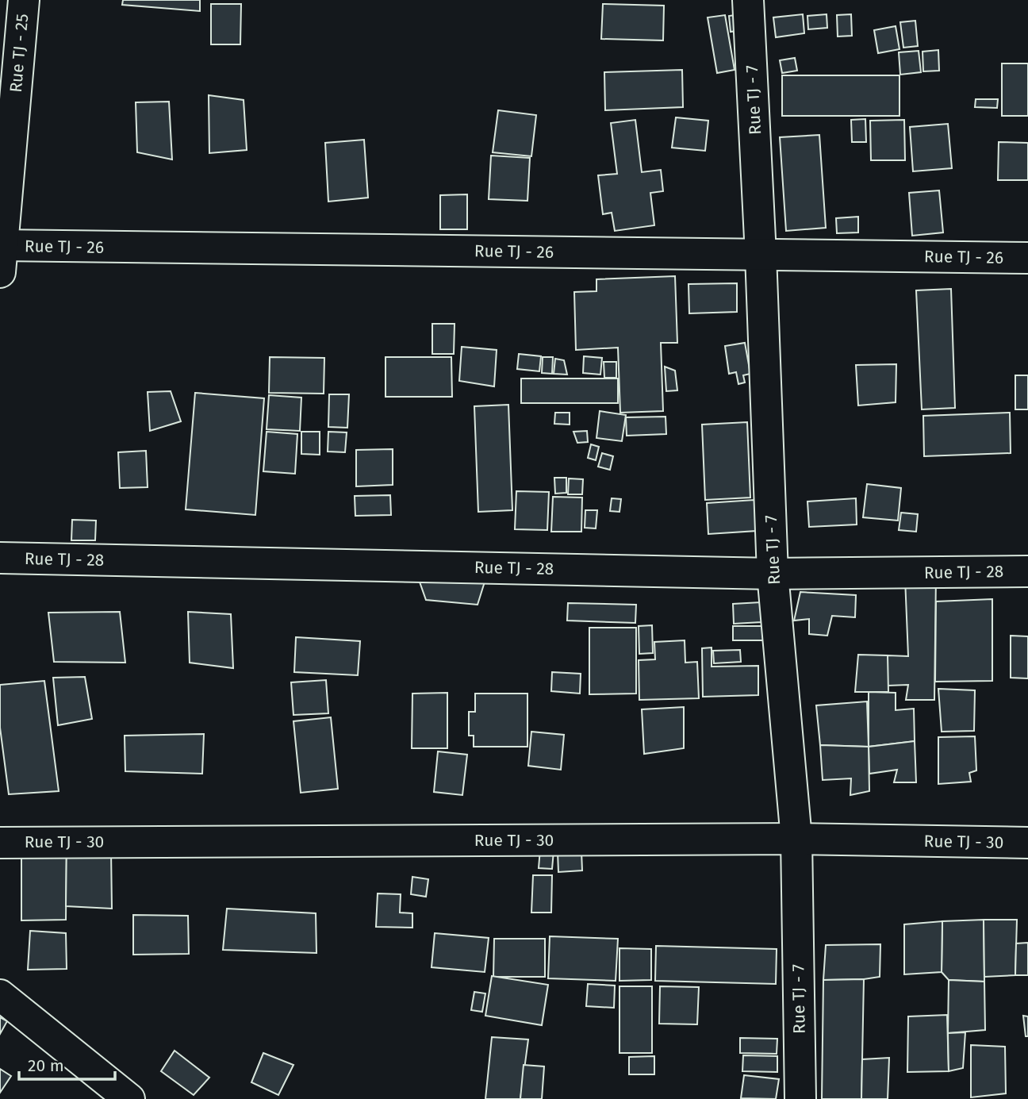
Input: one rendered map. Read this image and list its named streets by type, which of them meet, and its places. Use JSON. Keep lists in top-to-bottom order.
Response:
{
  "streets": {
    "street": [
      "Rue TJ - 25",
      "Rue TJ - 7",
      "Rue TJ - 26",
      "Rue TJ - 28",
      "Rue TJ - 30"
    ]
  },
  "crossings": [
    ["Rue TJ - 25", "Rue TJ - 26"],
    ["Rue TJ - 7", "Rue TJ - 26"],
    ["Rue TJ - 7", "Rue TJ - 28"],
    ["Rue TJ - 7", "Rue TJ - 30"]
  ],
  "scale_bar": "20 m"
}
